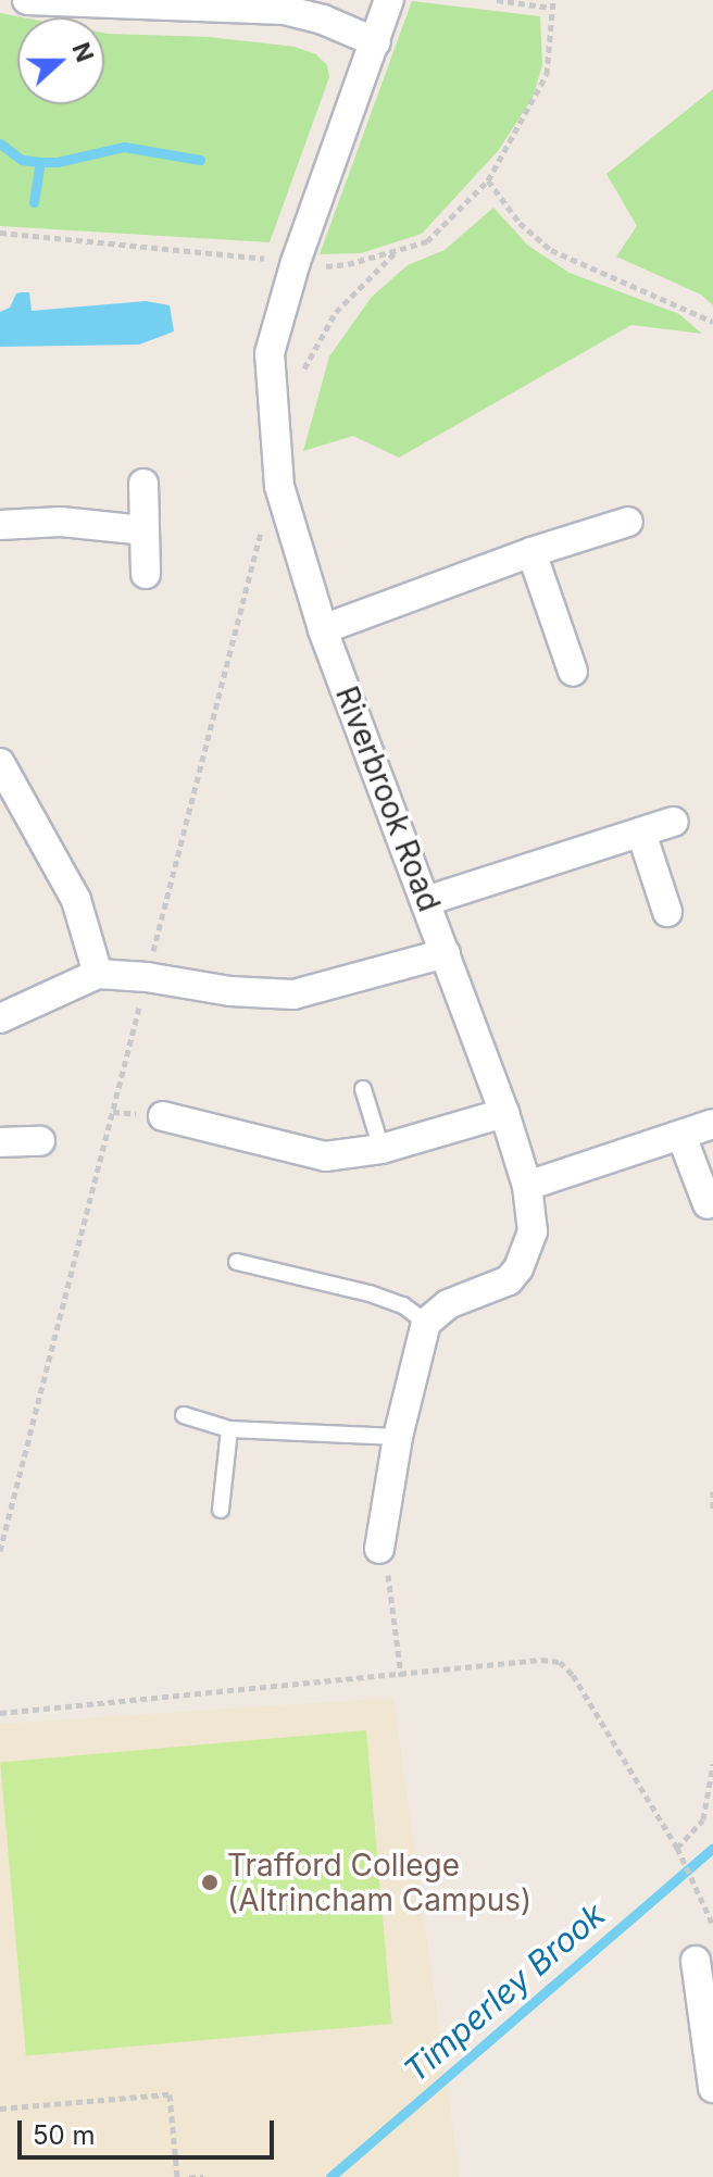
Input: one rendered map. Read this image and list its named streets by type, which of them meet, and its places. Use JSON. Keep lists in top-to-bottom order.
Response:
{
  "streets": {
    "street": ["Riverbrook Road"]
  },
  "water": ["Timperley Brook"],
  "places": ["Trafford College (Altrincham Campus)"],
  "scale_bar": "50 m",
  "north": "right"
}
